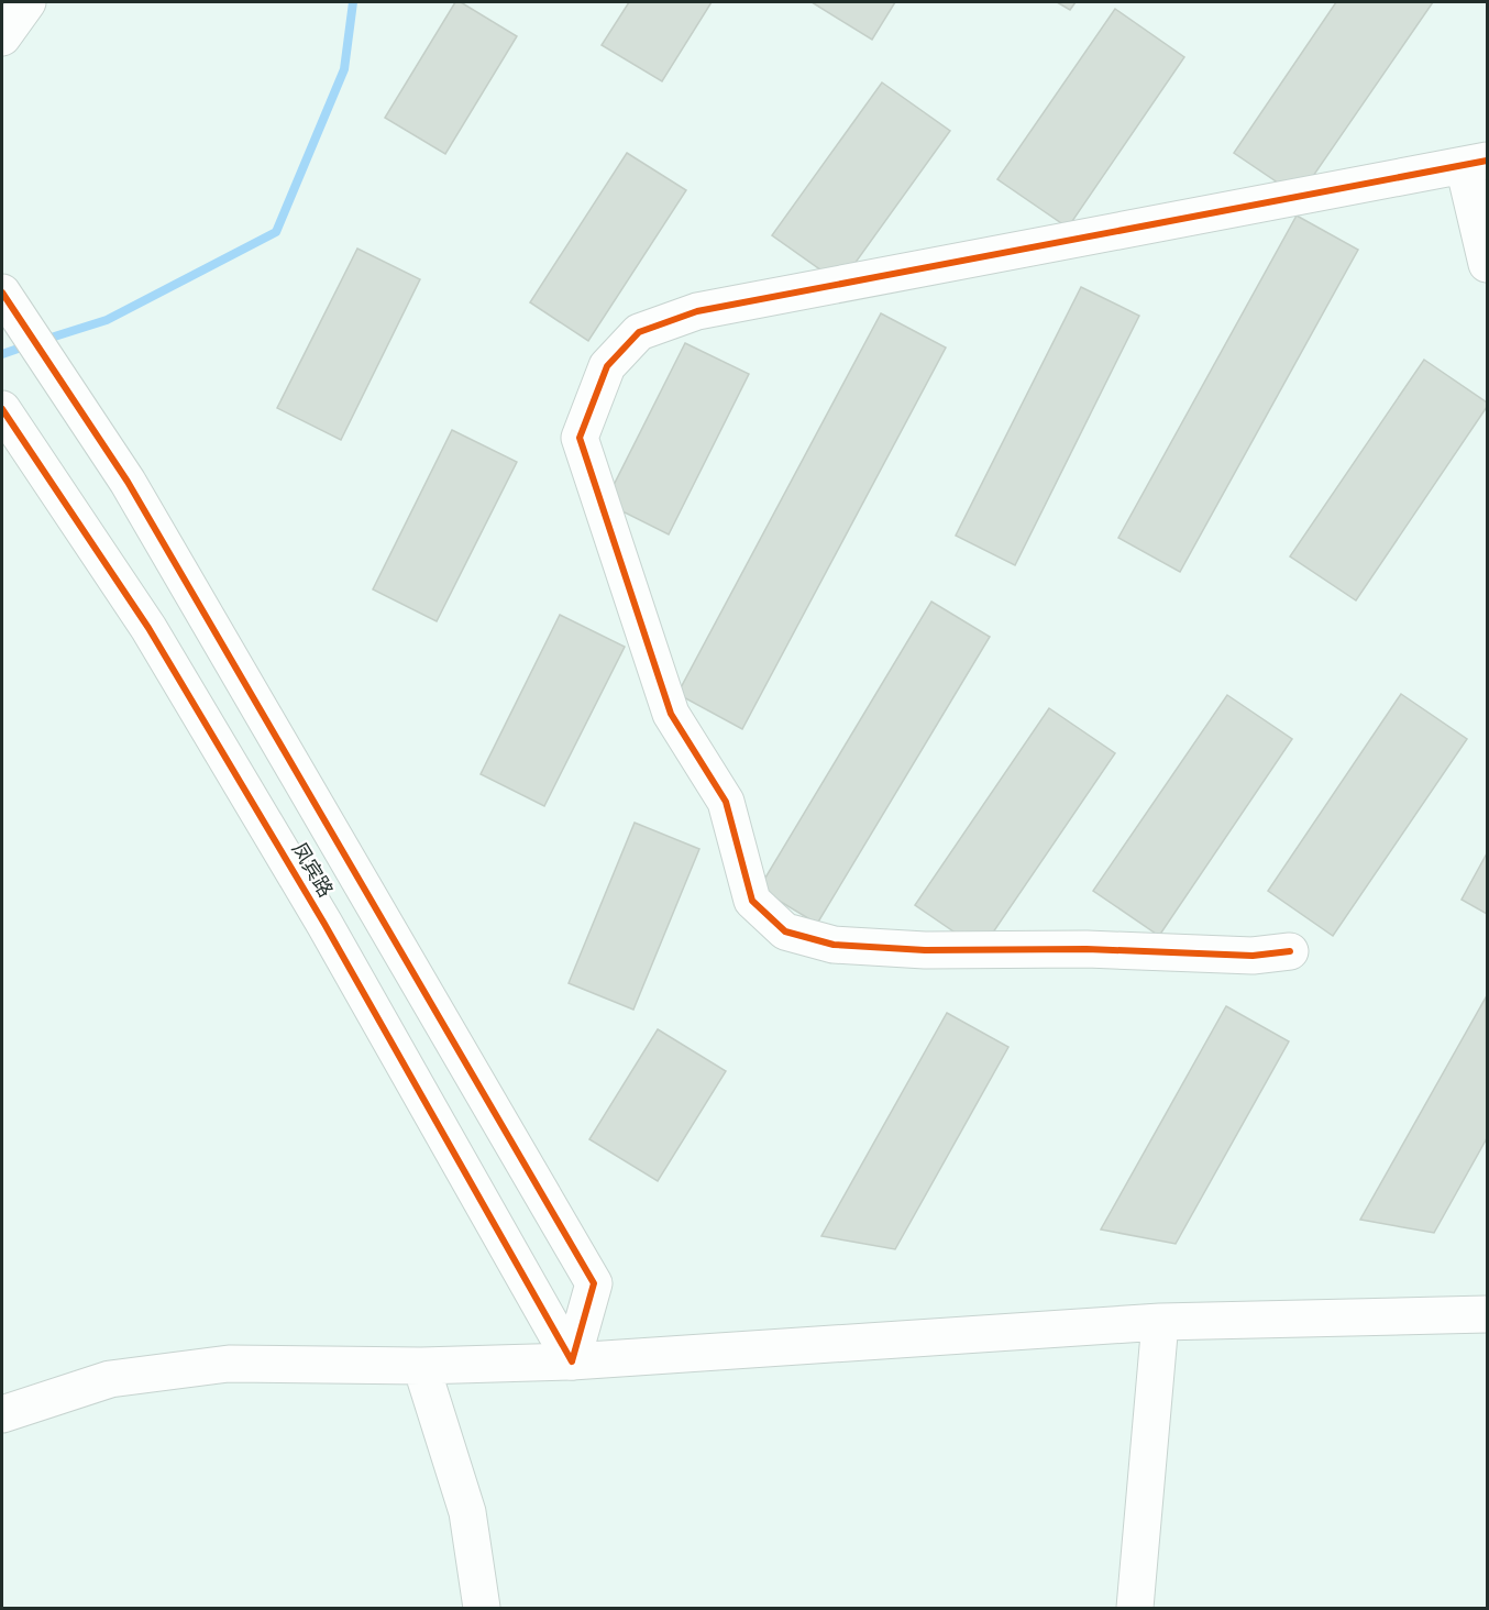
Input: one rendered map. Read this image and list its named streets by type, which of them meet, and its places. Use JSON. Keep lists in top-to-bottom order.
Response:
{
  "streets": {
    "street": ["凤宾路"]
  }
}
